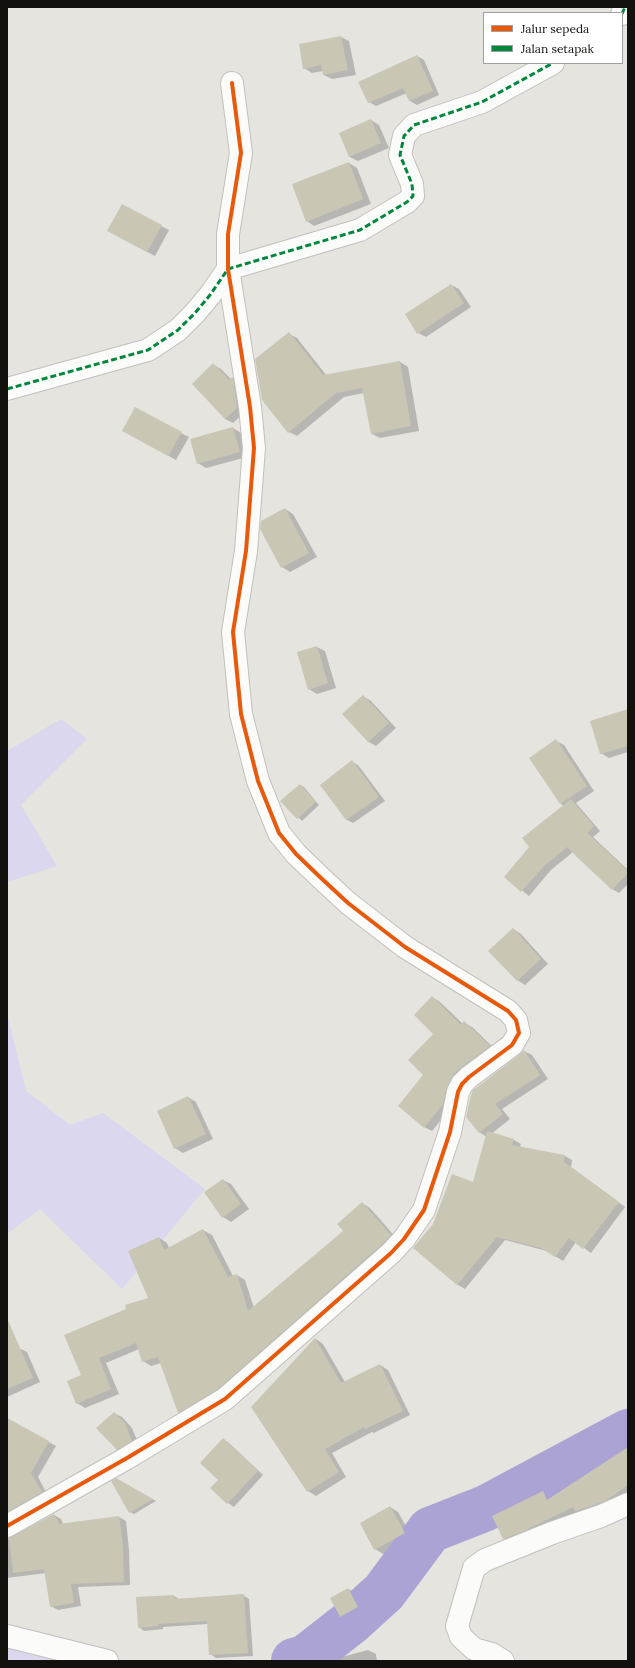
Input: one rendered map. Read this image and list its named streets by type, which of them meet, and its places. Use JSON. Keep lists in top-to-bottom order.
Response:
{
  "legend": ["Jalur sepeda", "Jalan setapak"]
}
